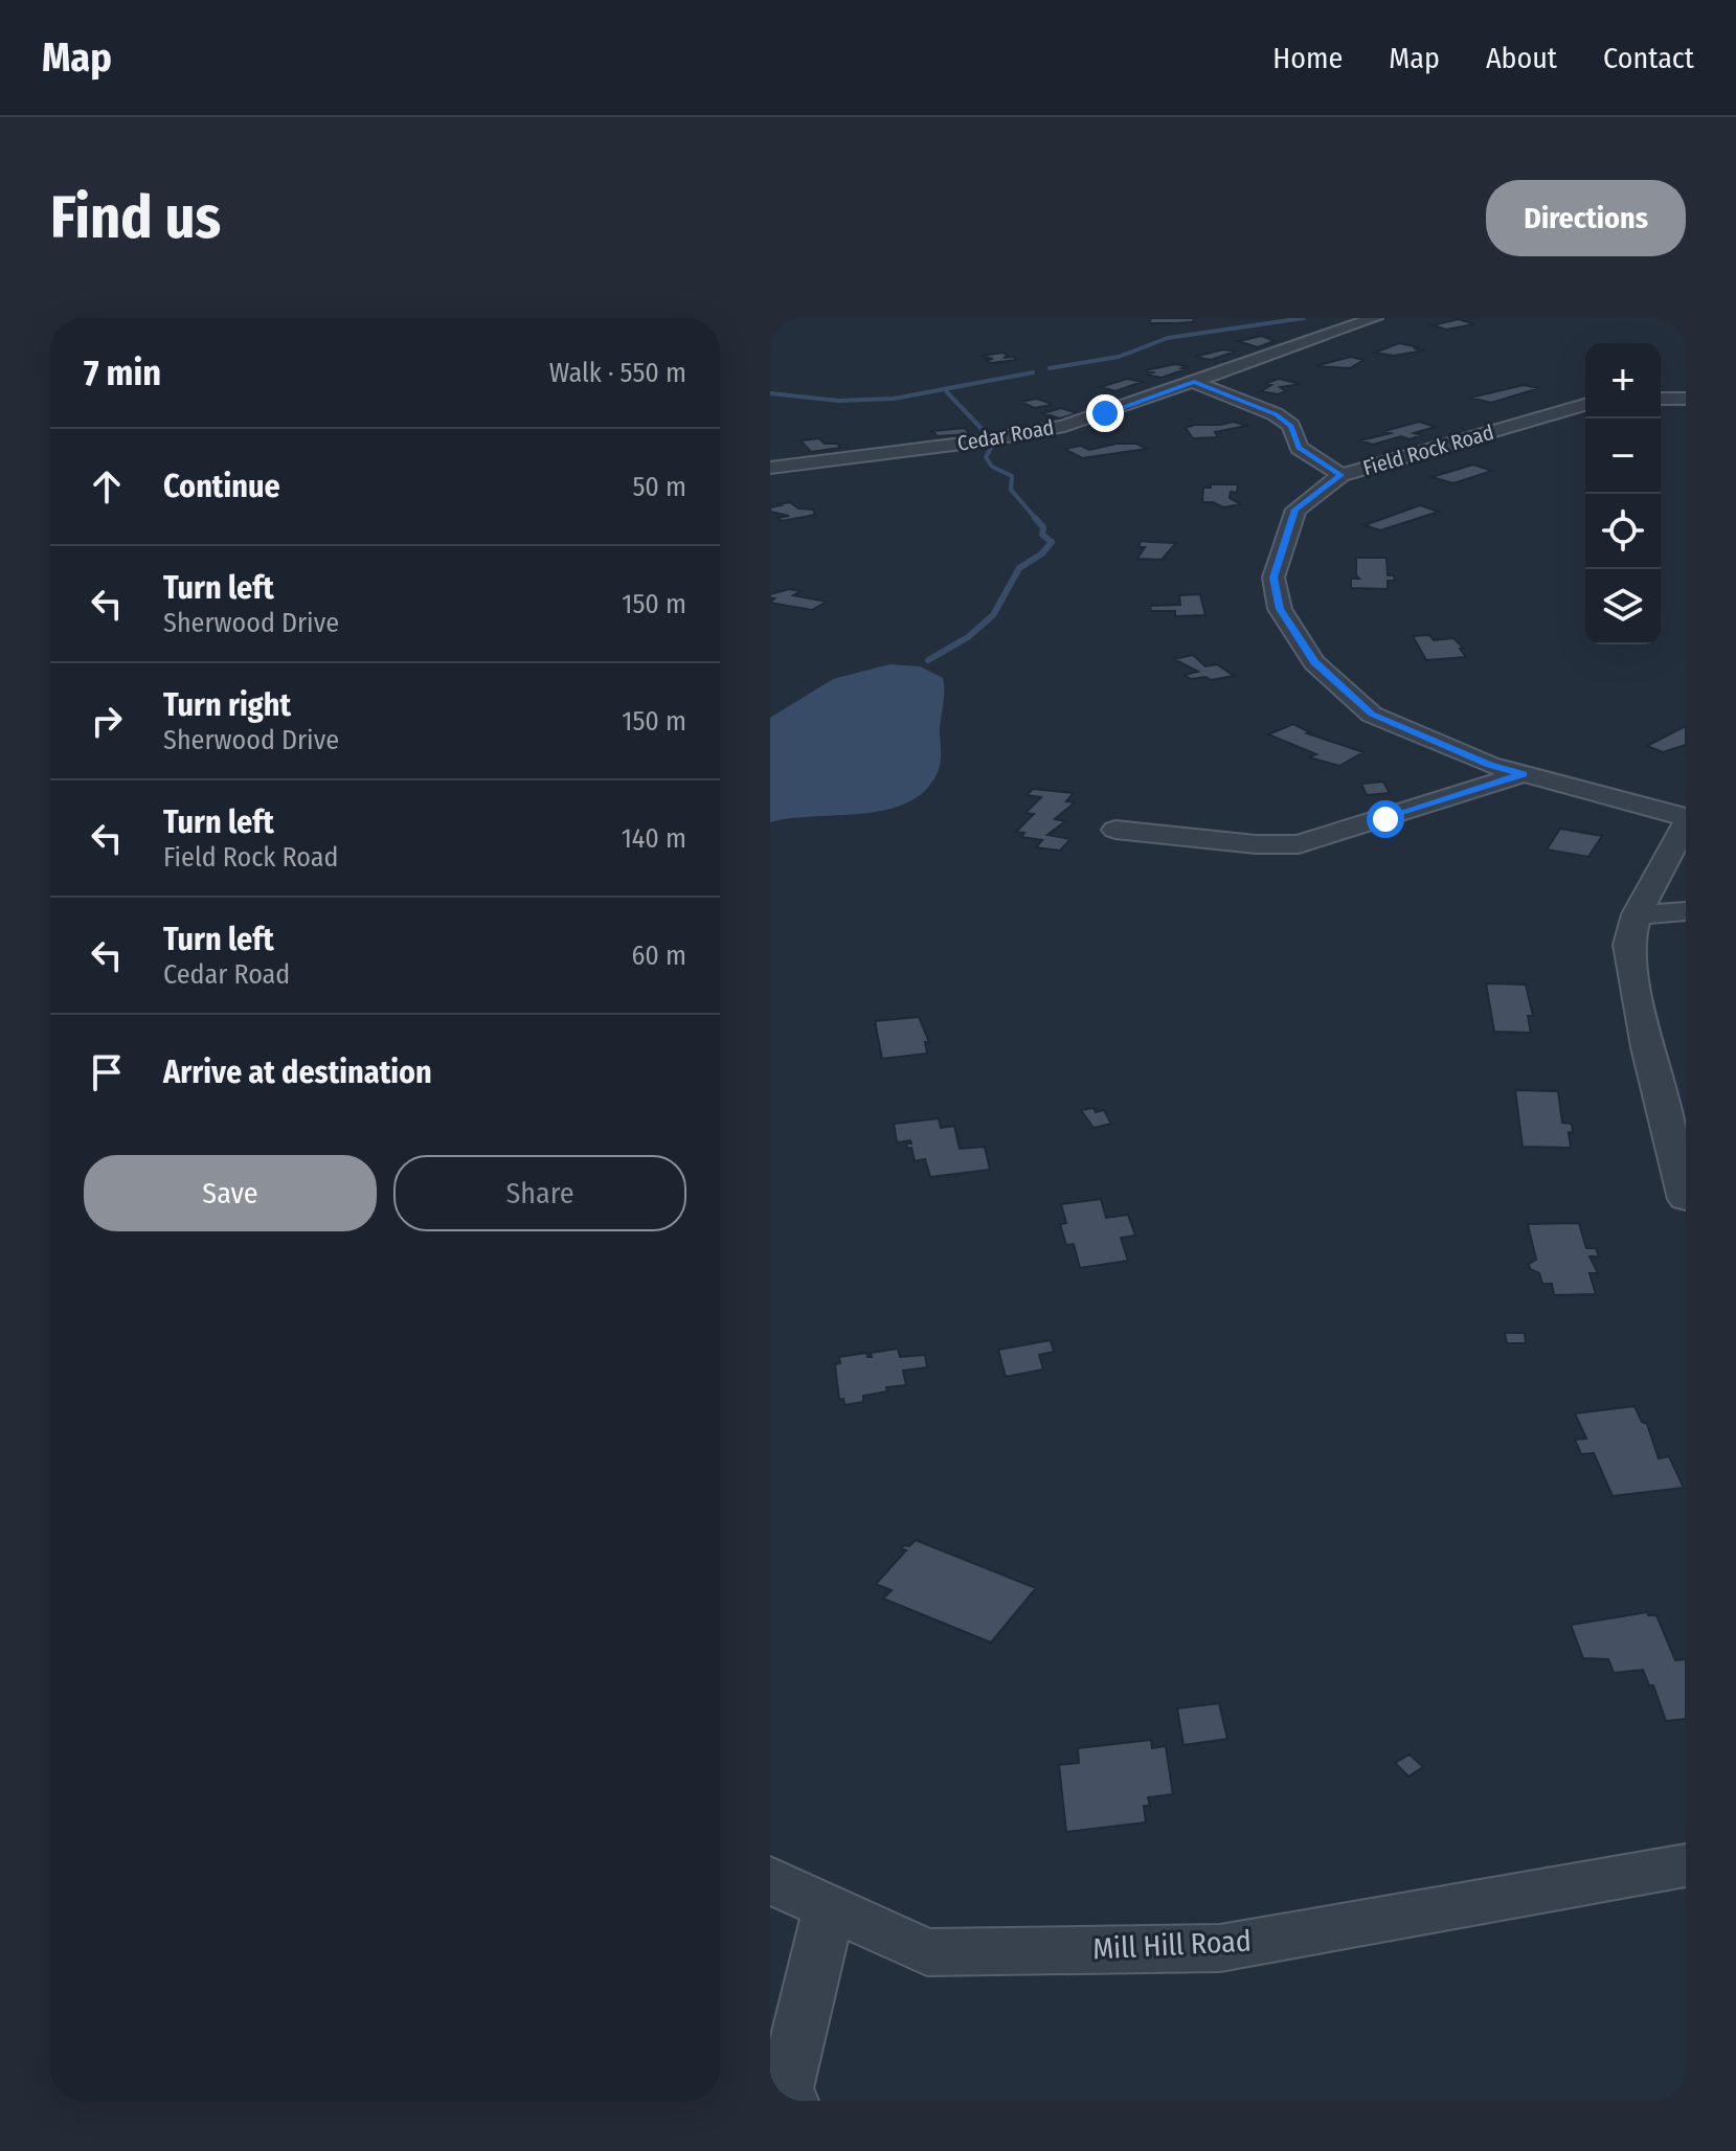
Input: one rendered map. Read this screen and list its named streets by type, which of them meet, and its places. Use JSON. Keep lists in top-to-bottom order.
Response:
{
  "streets": {
    "street": ["Cedar Road", "Field Rock Road", "Mill Hill Road"]
  },
  "crossings": [
    ["Cedar Road", "Field Rock Road"]
  ],
  "page": {
    "header": "Map",
    "nav": [
      "Home",
      "Map",
      "About",
      "Contact"
    ],
    "buttons": [
      "Directions",
      ["Save", "Share"]
    ],
    "title": "Find us",
    "heading": ["7 min", "Walk · 550 m"],
    "map_buttons": ["+", "−"],
    "list": [
      ["Continue", "50 m"],
      ["Turn left", "Sherwood Drive", "150 m"],
      ["Turn right", "Sherwood Drive", "150 m"],
      ["Turn left", "Field Rock Road", "140 m"],
      ["Turn left", "Cedar Road", "60 m"],
      "Arrive at destination"
    ]
  }
}
